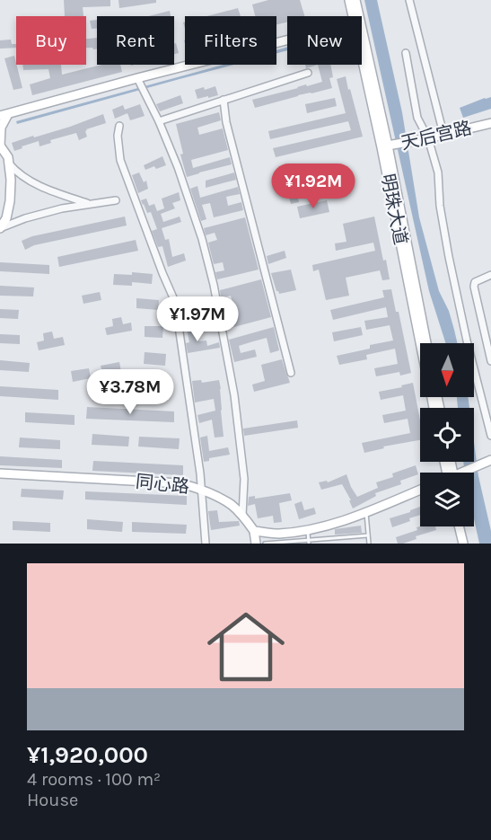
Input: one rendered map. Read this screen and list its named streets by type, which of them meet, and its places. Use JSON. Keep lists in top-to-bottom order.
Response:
{
  "streets": {
    "street": ["天后宫路", "明珠大道", "同心路"]
  },
  "crossings": [
    ["天后宫路", "明珠大道"]
  ],
  "north": "bottom",
  "page": {
    "chip": [
      "Buy",
      "Rent",
      "Filters",
      "New"
    ],
    "price": ["¥1.92M", "¥1.97M", "¥3.78M"],
    "list": [
      {
        "name": "¥1,920,000",
        "note": "4 rooms · 100 m² · House"
      }
    ]
  }
}
